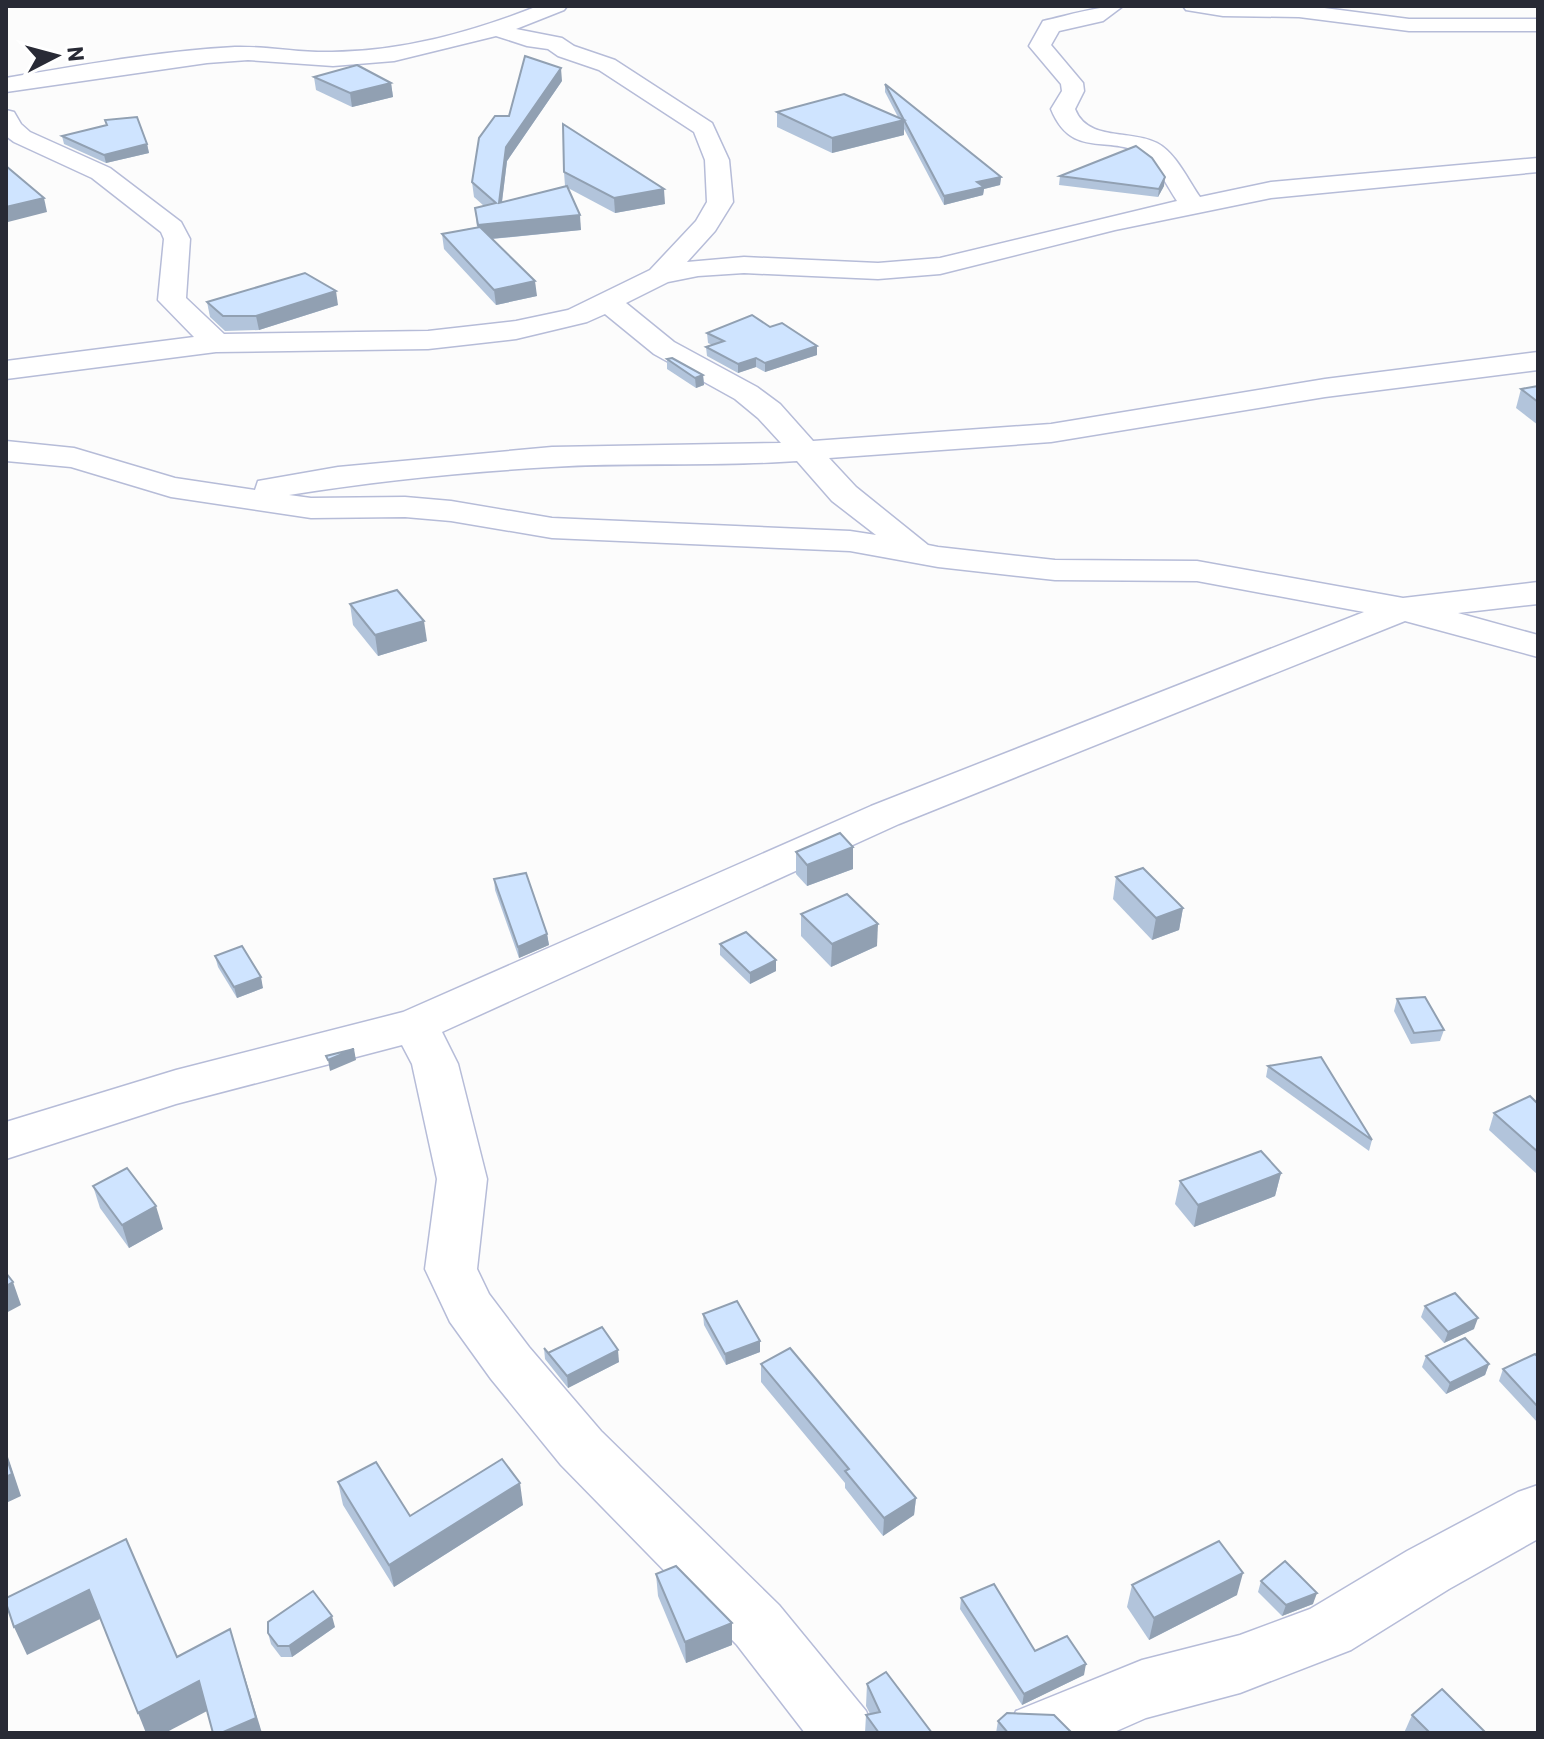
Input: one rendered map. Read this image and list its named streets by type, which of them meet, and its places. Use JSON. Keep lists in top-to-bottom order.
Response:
{
  "north": "right"
}
